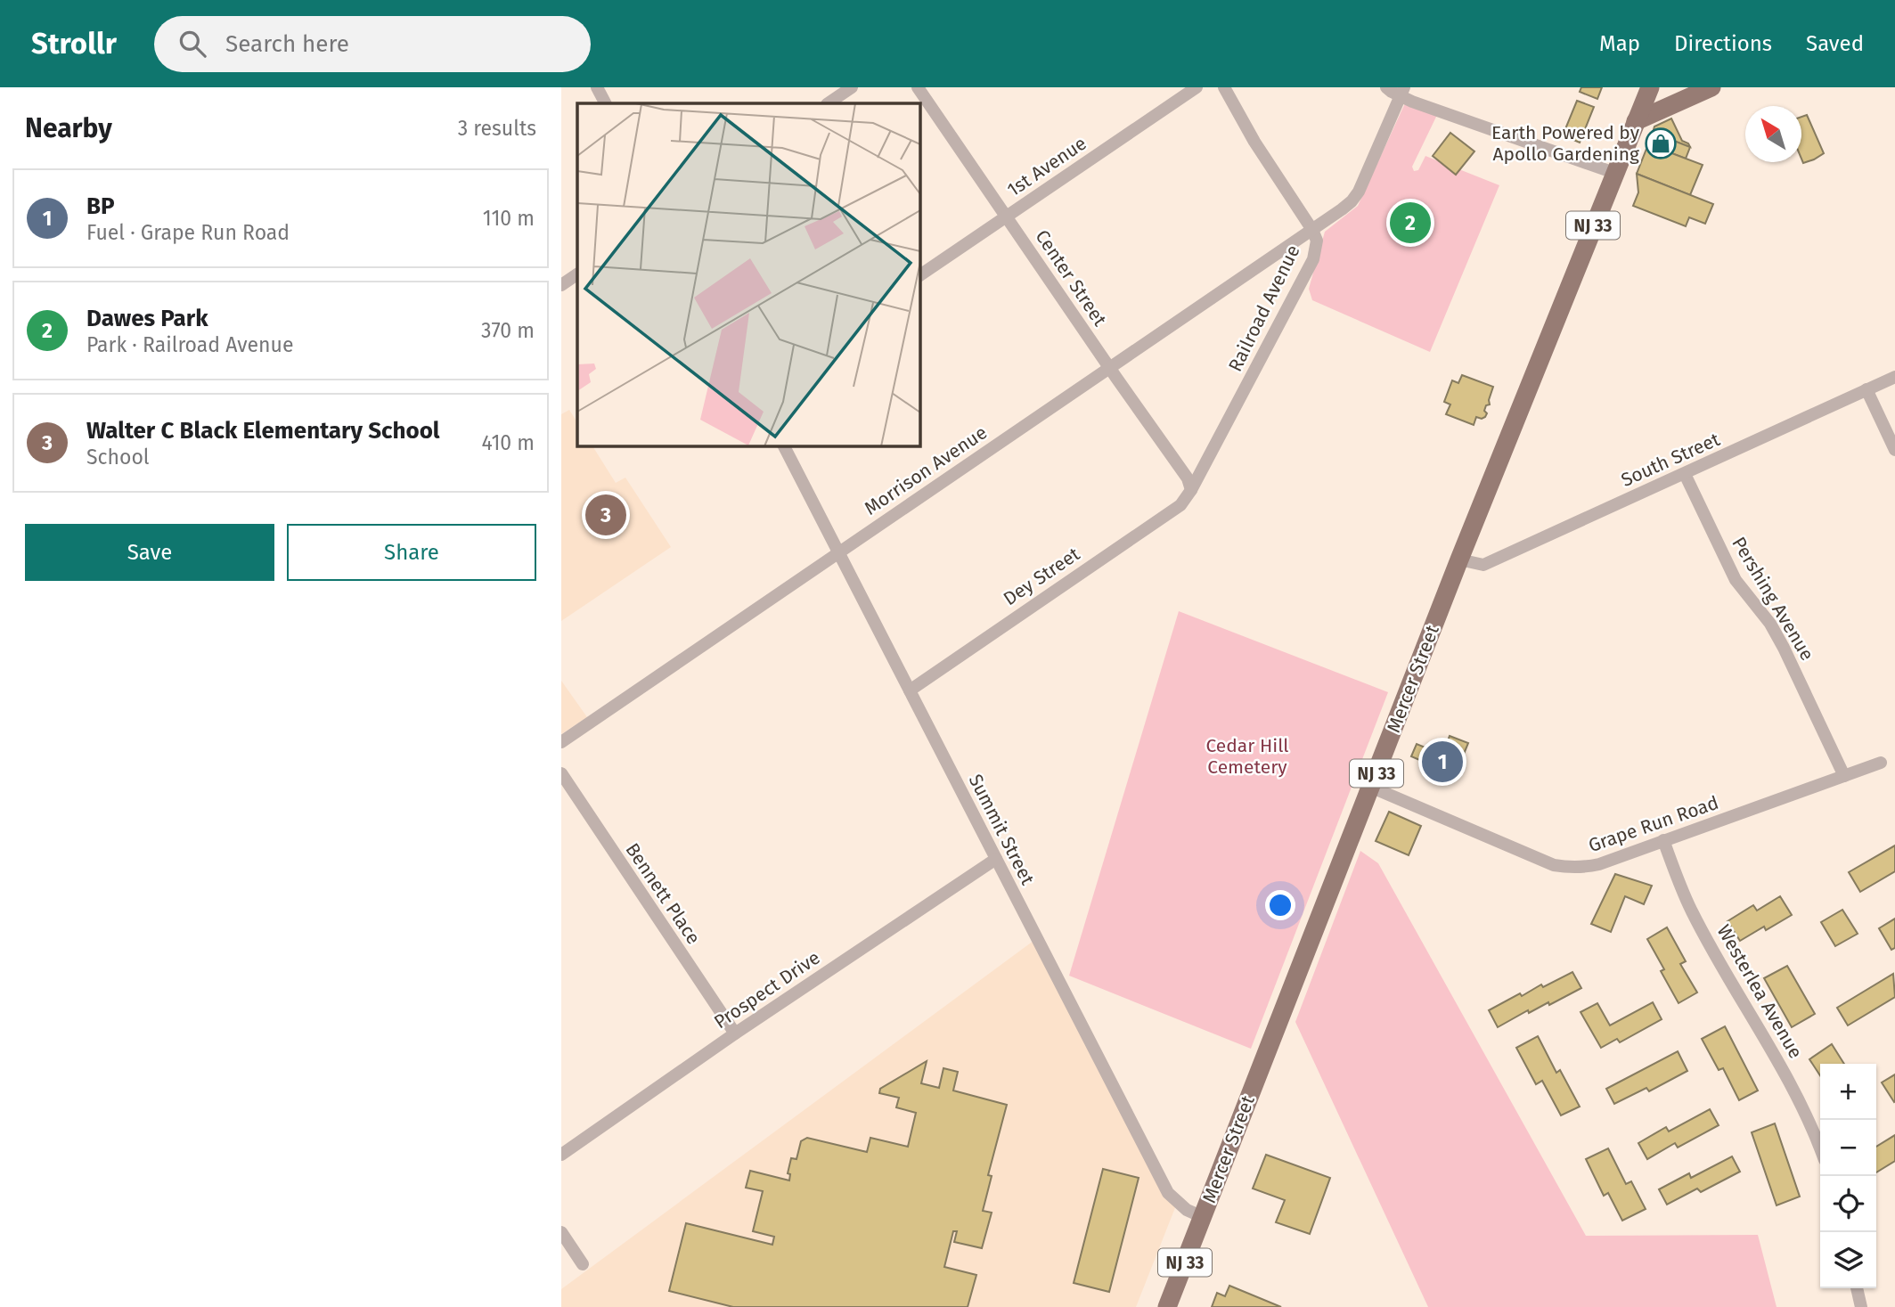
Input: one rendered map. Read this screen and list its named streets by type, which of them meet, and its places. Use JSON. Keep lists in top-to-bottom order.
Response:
{
  "streets": {
    "main road": ["NJ 33", "Mercer Street"],
    "street": [
      "1st Avenue",
      "Center Street",
      "Railroad Avenue",
      "South Street",
      "Morrison Avenue",
      "Dey Street",
      "Pershing Avenue",
      "Grape Run Road",
      "Summit Street",
      "Bennett Place",
      "Prospect Drive",
      "Westerlea Avenue"
    ]
  },
  "crossings": [
    ["1st Avenue", "Center Street"],
    ["Center Street", "Railroad Avenue"],
    ["Center Street", "Morrison Avenue"],
    ["Center Street", "Dey Street"],
    ["Railroad Avenue", "Morrison Avenue"],
    ["Railroad Avenue", "Dey Street"],
    ["South Street", "Pershing Avenue"],
    ["South Street", "Mercer Street"],
    ["Morrison Avenue", "Summit Street"],
    ["Dey Street", "Summit Street"],
    ["Pershing Avenue", "Grape Run Road"],
    ["Mercer Street", "Grape Run Road"],
    ["Mercer Street", "Summit Street"],
    ["Grape Run Road", "Westerlea Avenue"],
    ["Summit Street", "Prospect Drive"],
    ["Bennett Place", "Prospect Drive"]
  ],
  "parks": ["Cedar Hill Cemetery"],
  "places": {
    "shop": ["Earth Powered by Apollo Gardening"]
  },
  "north": "top left",
  "page": {
    "header": "Strollr",
    "search": "Search here",
    "nav": ["Map", "Directions", "Saved"],
    "heading": ["Nearby", "3 results"],
    "list": [
      {
        "mark": "1",
        "name": "BP",
        "note": "Fuel · Grape Run Road",
        "value": "110 m"
      },
      {
        "mark": "2",
        "name": "Dawes Park",
        "note": "Park · Railroad Avenue",
        "value": "370 m"
      },
      {
        "mark": "3",
        "name": "Walter C Black Elementary School",
        "note": "School",
        "value": "410 m"
      }
    ],
    "pins": ["2", "3", "1"],
    "buttons": ["Save", "Share"],
    "map_buttons": ["+", "−"]
  }
}
